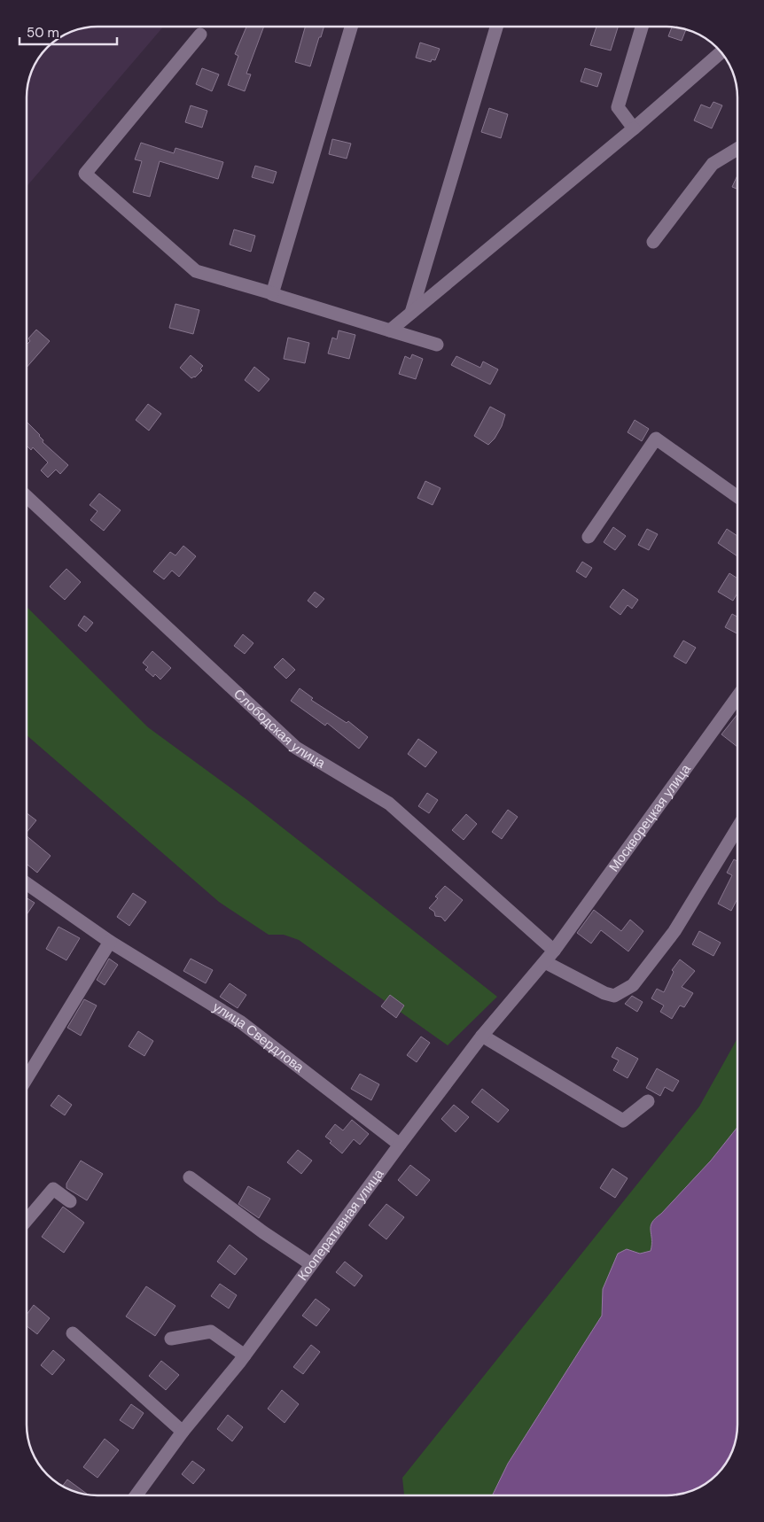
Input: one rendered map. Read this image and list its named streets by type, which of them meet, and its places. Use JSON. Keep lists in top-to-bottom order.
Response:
{
  "streets": {
    "street": [
      "Слободская улица",
      "Москворецкая улица",
      "улица Свердлова",
      "Кооперативная улица"
    ]
  },
  "crossings": [
    ["Слободская улица", "Москворецкая улица"],
    ["Слободская улица", "Кооперативная улица"],
    ["Москворецкая улица", "Кооперативная улица"],
    ["улица Свердлова", "Кооперативная улица"]
  ],
  "scale_bar": "50 m"
}
